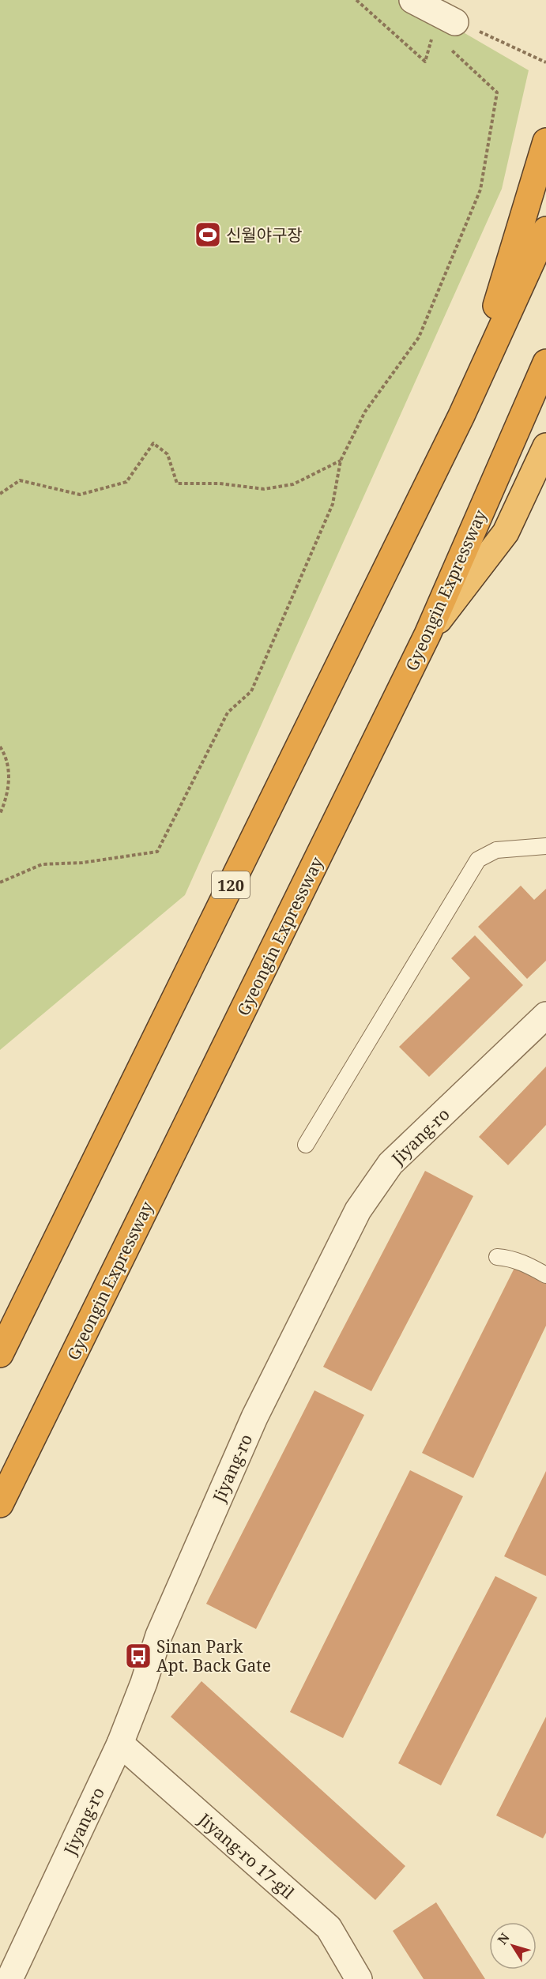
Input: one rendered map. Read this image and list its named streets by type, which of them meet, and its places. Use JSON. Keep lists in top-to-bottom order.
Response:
{
  "streets": {
    "highway": ["Gyeongin Expressway", "120"],
    "street": ["Jiyang-ro", "Jiyang-ro 17-gil"]
  },
  "crossings": [
    ["Jiyang-ro", "Jiyang-ro 17-gil"]
  ],
  "places": {
    "sports": ["신월야구장"],
    "bus stop": ["Sinan Park Apt. Back Gate"]
  },
  "north": "top left"
}
